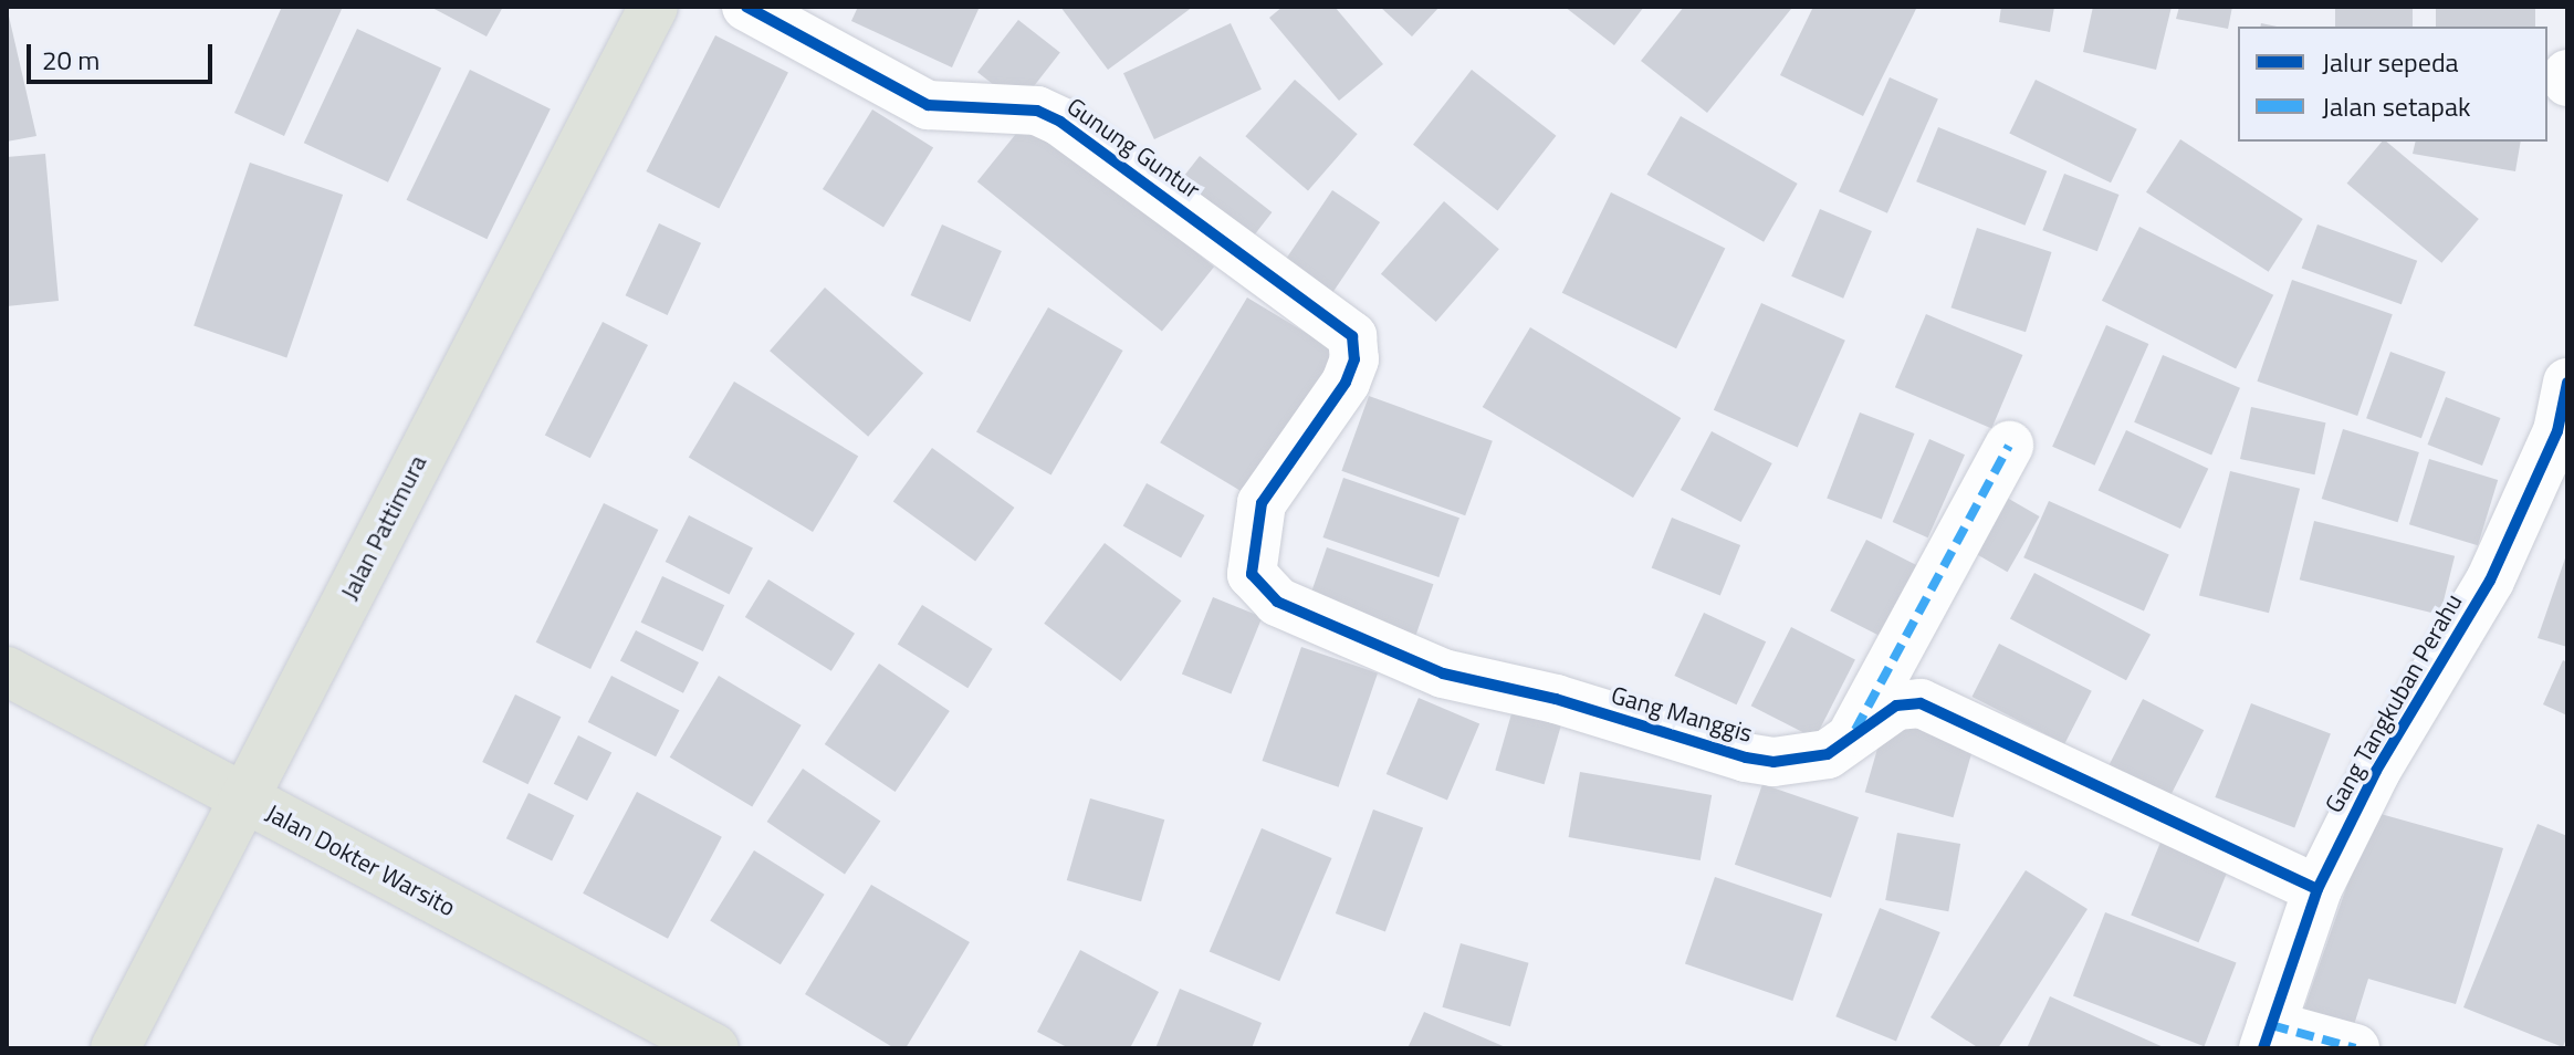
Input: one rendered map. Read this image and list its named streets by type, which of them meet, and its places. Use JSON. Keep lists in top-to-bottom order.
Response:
{
  "streets": {
    "main road": ["Jalan Pattimura", "Jalan Dokter Warsito"],
    "street": ["Gunung Guntur", "Gang Tangkuban Perahu", "Gang Manggis"]
  },
  "crossings": [
    ["Gunung Guntur", "Gang Manggis"],
    ["Jalan Pattimura", "Jalan Dokter Warsito"],
    ["Gang Tangkuban Perahu", "Gang Manggis"]
  ],
  "legend": ["Jalur sepeda", "Jalan setapak"],
  "scale_bar": "20 m"
}
